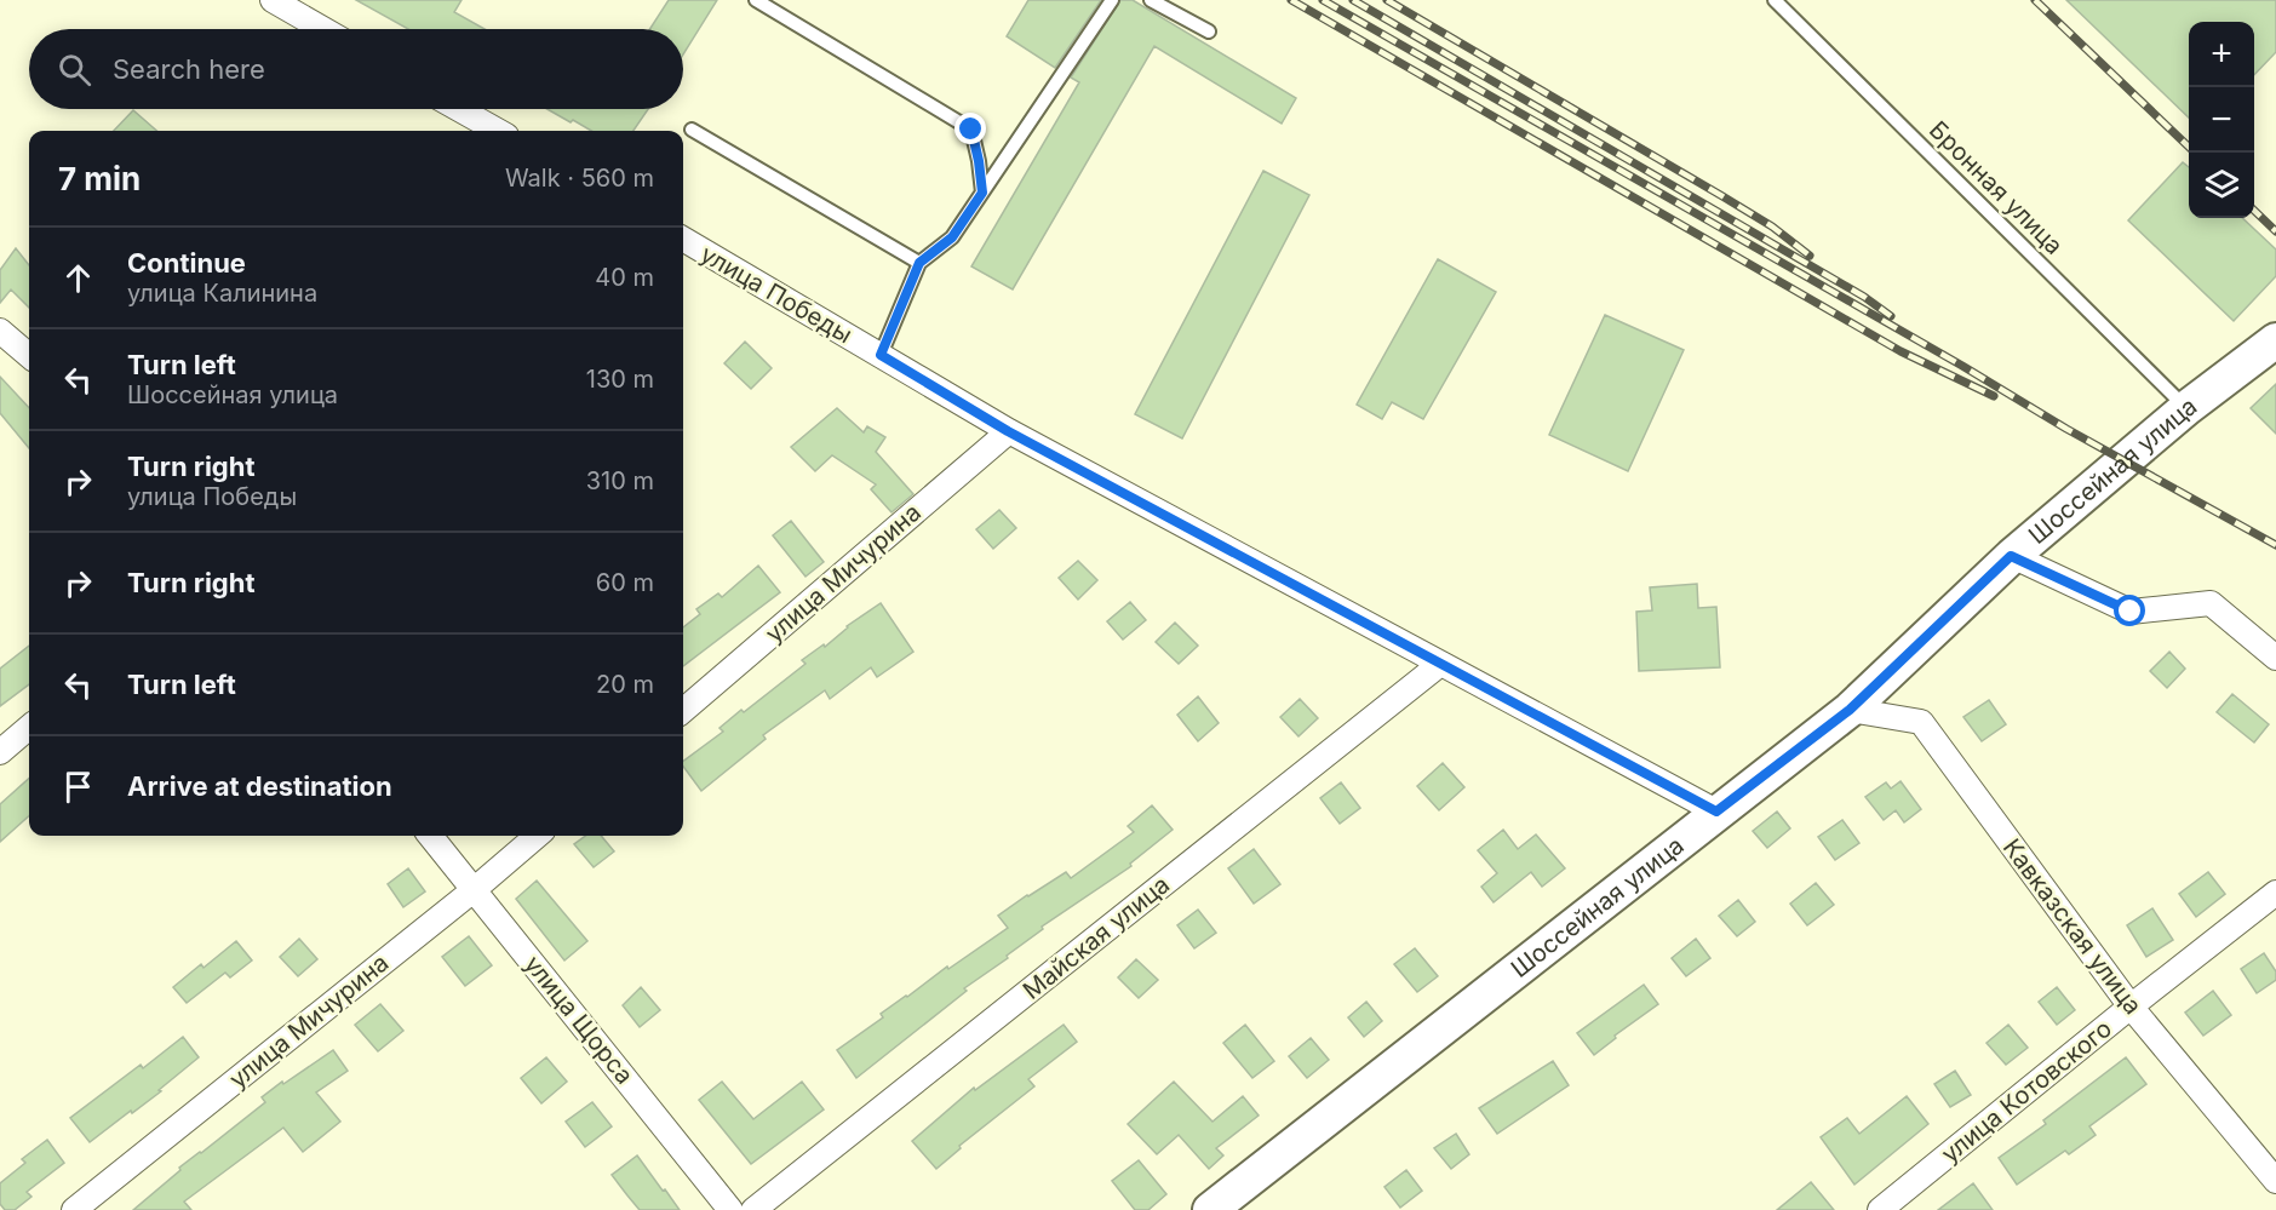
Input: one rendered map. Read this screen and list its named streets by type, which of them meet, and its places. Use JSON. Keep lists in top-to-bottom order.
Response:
{
  "streets": {
    "main road": ["Шоссейная улица"],
    "street": [
      "улица Победы",
      "улица Мичурина",
      "Кавказская улица",
      "Майская улица",
      "улица Щорса",
      "улица Котовского"
    ],
    "lane": ["Бронная улица"]
  },
  "crossings": [
    ["Бронная улица", "Шоссейная улица"],
    ["улица Победы", "Шоссейная улица"],
    ["улица Победы", "улица Мичурина"],
    ["улица Победы", "Майская улица"],
    ["Шоссейная улица", "Кавказская улица"],
    ["улица Мичурина", "улица Щорса"],
    ["Кавказская улица", "улица Котовского"]
  ],
  "page": {
    "map_buttons": ["+", "−"],
    "search": "Search here",
    "heading": ["7 min", "Walk · 560 m"],
    "list": [
      ["Continue", "улица Калинина", "40 m"],
      ["Turn left", "Шоссейная улица", "130 m"],
      ["Turn right", "улица Победы", "310 m"],
      ["Turn right", "60 m"],
      ["Turn left", "20 m"],
      "Arrive at destination"
    ]
  }
}
